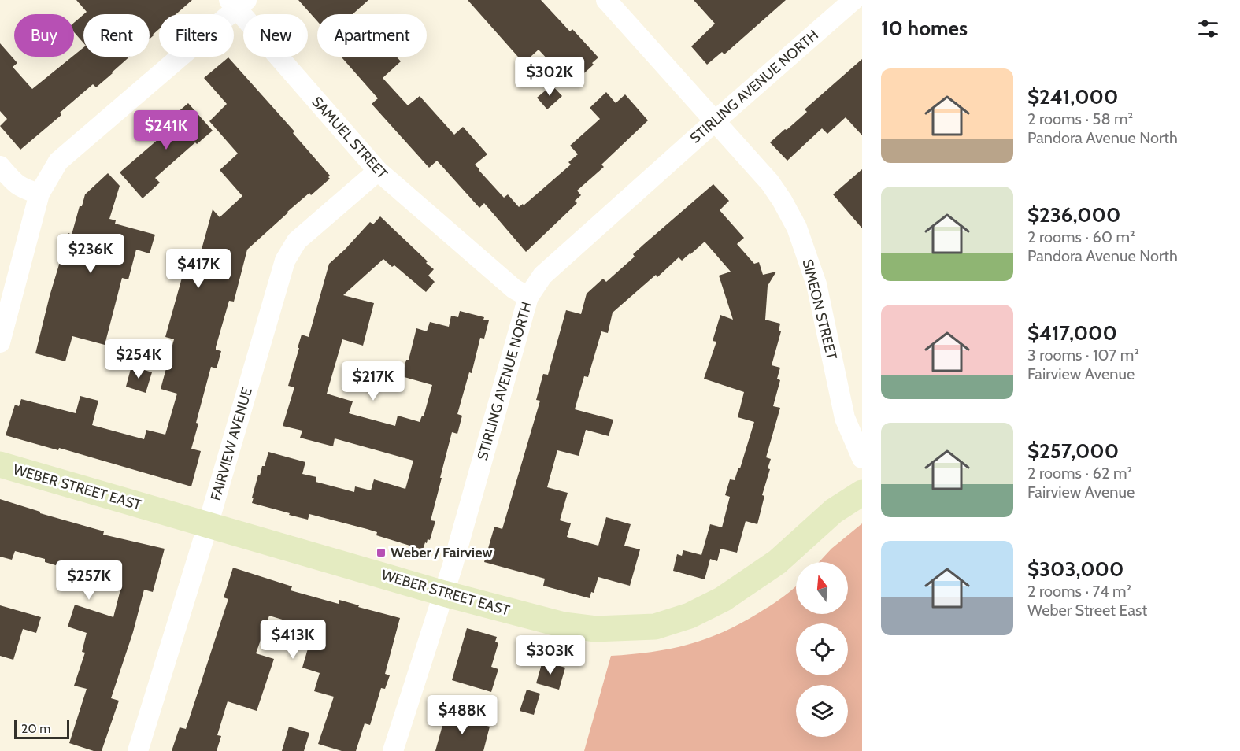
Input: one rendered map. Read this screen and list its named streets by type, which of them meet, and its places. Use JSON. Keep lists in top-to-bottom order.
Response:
{
  "streets": {
    "main road": ["WEBER STREET EAST"],
    "street": [
      "STIRLING AVENUE NORTH",
      "SAMUEL STREET",
      "SIMEON STREET",
      "FAIRVIEW AVENUE"
    ]
  },
  "crossings": [
    ["STIRLING AVENUE NORTH", "SAMUEL STREET"],
    ["STIRLING AVENUE NORTH", "SIMEON STREET"],
    ["STIRLING AVENUE NORTH", "WEBER STREET EAST"],
    ["SAMUEL STREET", "FAIRVIEW AVENUE"],
    ["FAIRVIEW AVENUE", "WEBER STREET EAST"]
  ],
  "places": {
    "transit": ["Weber / Fairview"]
  },
  "scale_bar": "20 m",
  "north": "top",
  "page": {
    "heading": "10 homes",
    "chip": [
      "Buy",
      "Rent",
      "Filters",
      "New",
      "Apartment"
    ],
    "price": [
      "$302K",
      "$241K",
      "$236K",
      "$417K",
      "$254K",
      "$217K",
      "$257K",
      "$413K",
      "$303K",
      "$488K"
    ],
    "list": [
      {
        "name": "$241,000",
        "note": "2 rooms · 58 m² · Pandora Avenue North"
      },
      {
        "name": "$236,000",
        "note": "2 rooms · 60 m² · Pandora Avenue North"
      },
      {
        "name": "$417,000",
        "note": "3 rooms · 107 m² · Fairview Avenue"
      },
      {
        "name": "$257,000",
        "note": "2 rooms · 62 m² · Fairview Avenue"
      },
      {
        "name": "$303,000",
        "note": "2 rooms · 74 m² · Weber Street East"
      }
    ],
    "scale": "20 m"
  }
}
